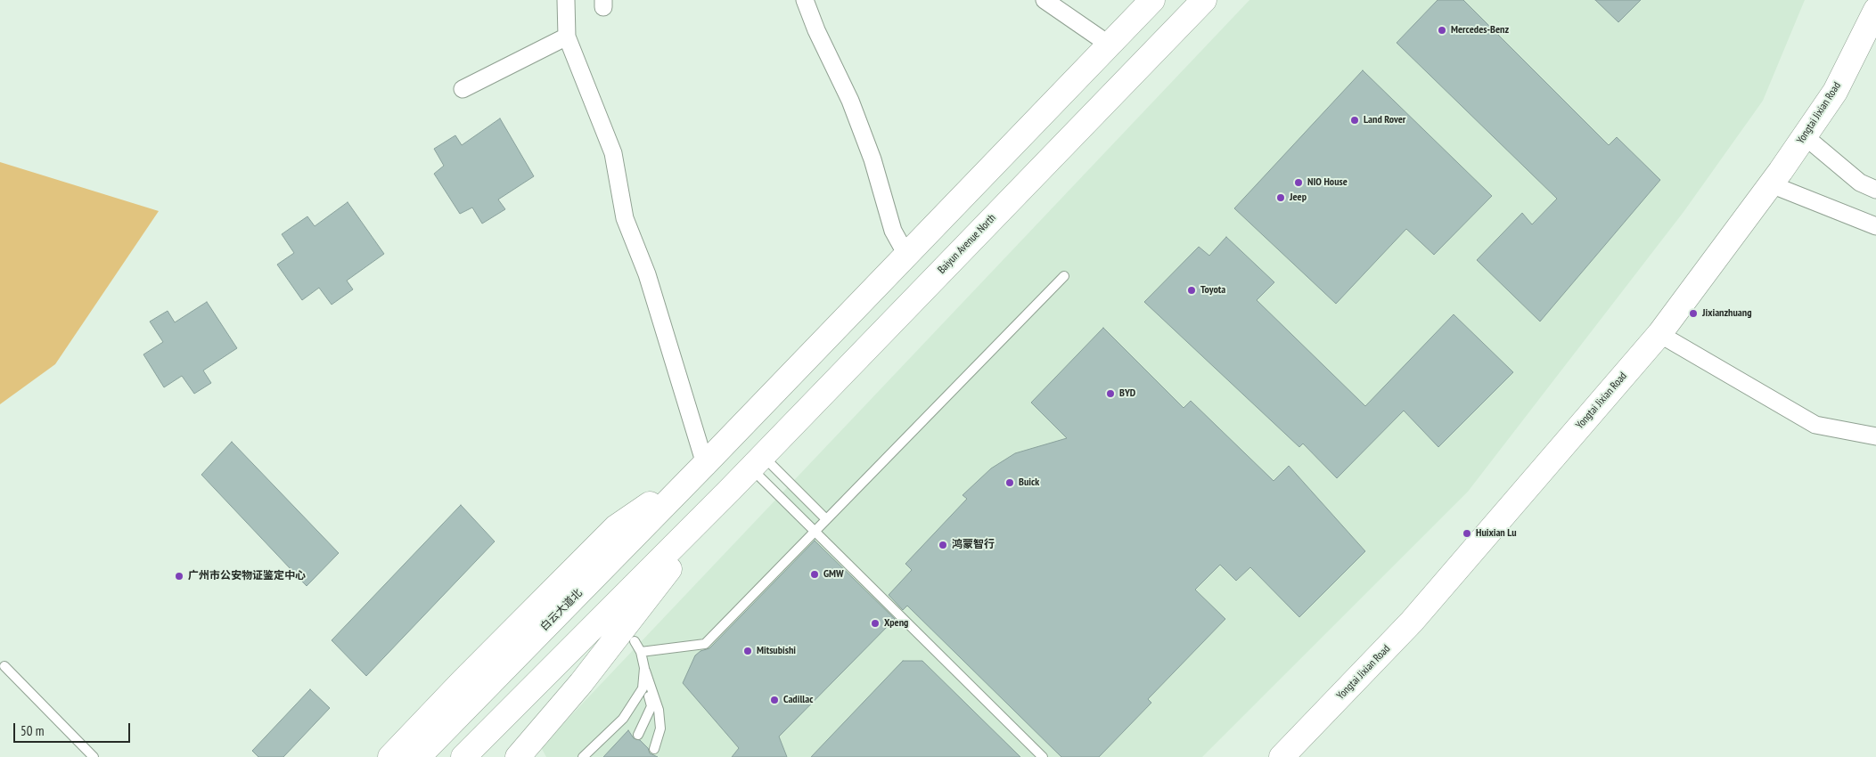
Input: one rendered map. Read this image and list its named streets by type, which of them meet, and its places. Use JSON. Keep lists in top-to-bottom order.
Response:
{
  "streets": {
    "main road": ["Yongtai Jixian Road", "Baiyun Avenue North", "白云大道北"]
  },
  "places": [
    "Mercedes-Benz",
    "Land Rover",
    "NIO House",
    "Jeep",
    "Toyota",
    "Jixianzhuang",
    "BYD",
    "Buick",
    "Huixian Lu",
    "鸿蒙智行",
    "GMW",
    "广州市公安物证鉴定中心",
    "Xpeng",
    "Mitsubishi",
    "Cadillac"
  ],
  "scale_bar": "50 m"
}
